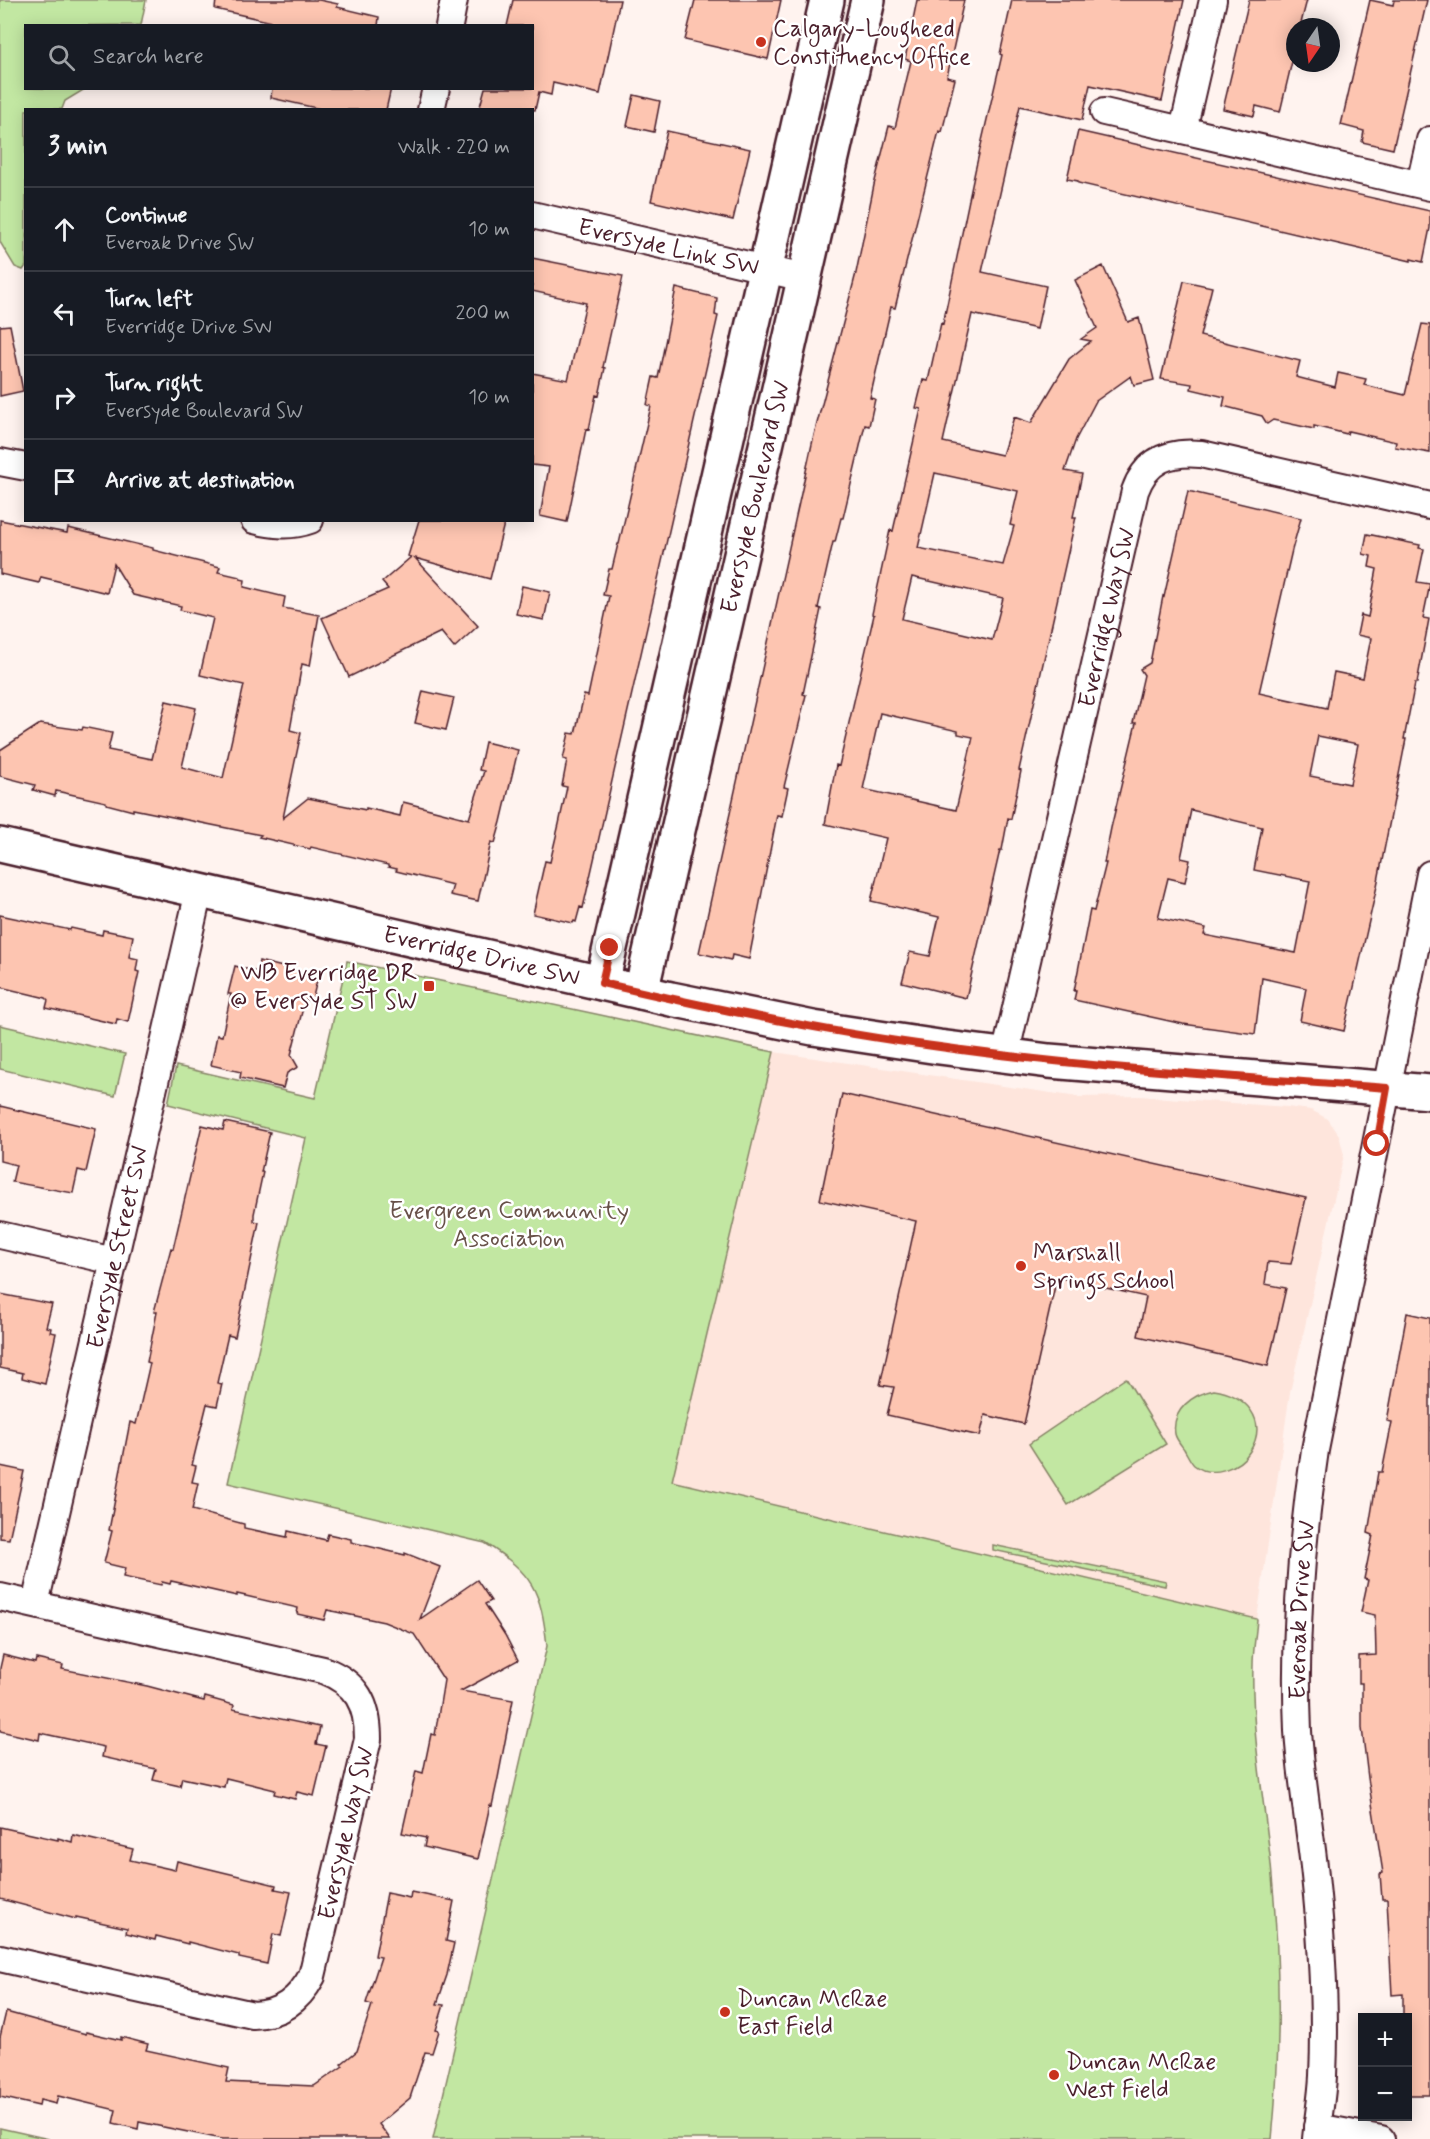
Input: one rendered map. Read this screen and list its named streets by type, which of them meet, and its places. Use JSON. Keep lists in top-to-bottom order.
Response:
{
  "streets": {
    "street": [
      "Eversyde Link SW",
      "Eversyde Boulevard SW",
      "Everridge Way SW",
      "Everridge Drive SW",
      "Eversyde Street SW",
      "Everoak Drive SW",
      "Eversyde Way SW"
    ]
  },
  "crossings": [
    ["Eversyde Link SW", "Eversyde Boulevard SW"],
    ["Eversyde Boulevard SW", "Everridge Drive SW"],
    ["Everridge Way SW", "Everridge Drive SW"],
    ["Everridge Drive SW", "Eversyde Street SW"],
    ["Everridge Drive SW", "Everoak Drive SW"],
    ["Eversyde Street SW", "Eversyde Way SW"]
  ],
  "parks": ["Evergreen Community Association"],
  "places": {
    "other": [
      "Calgary-Lougheed Constituency Office",
      "Marshall Springs School",
      "Duncan McRae East Field",
      "Duncan McRae West Field"
    ],
    "transit": ["WB Everridge DR @ Eversyde ST SW"]
  },
  "north": "bottom",
  "page": {
    "search": "Search here",
    "heading": ["3 min", "Walk · 220 m"],
    "list": [
      ["Continue", "Everoak Drive SW", "10 m"],
      ["Turn left", "Everridge Drive SW", "200 m"],
      ["Turn right", "Eversyde Boulevard SW", "10 m"],
      "Arrive at destination"
    ],
    "map_buttons": ["+", "−"]
  }
}
